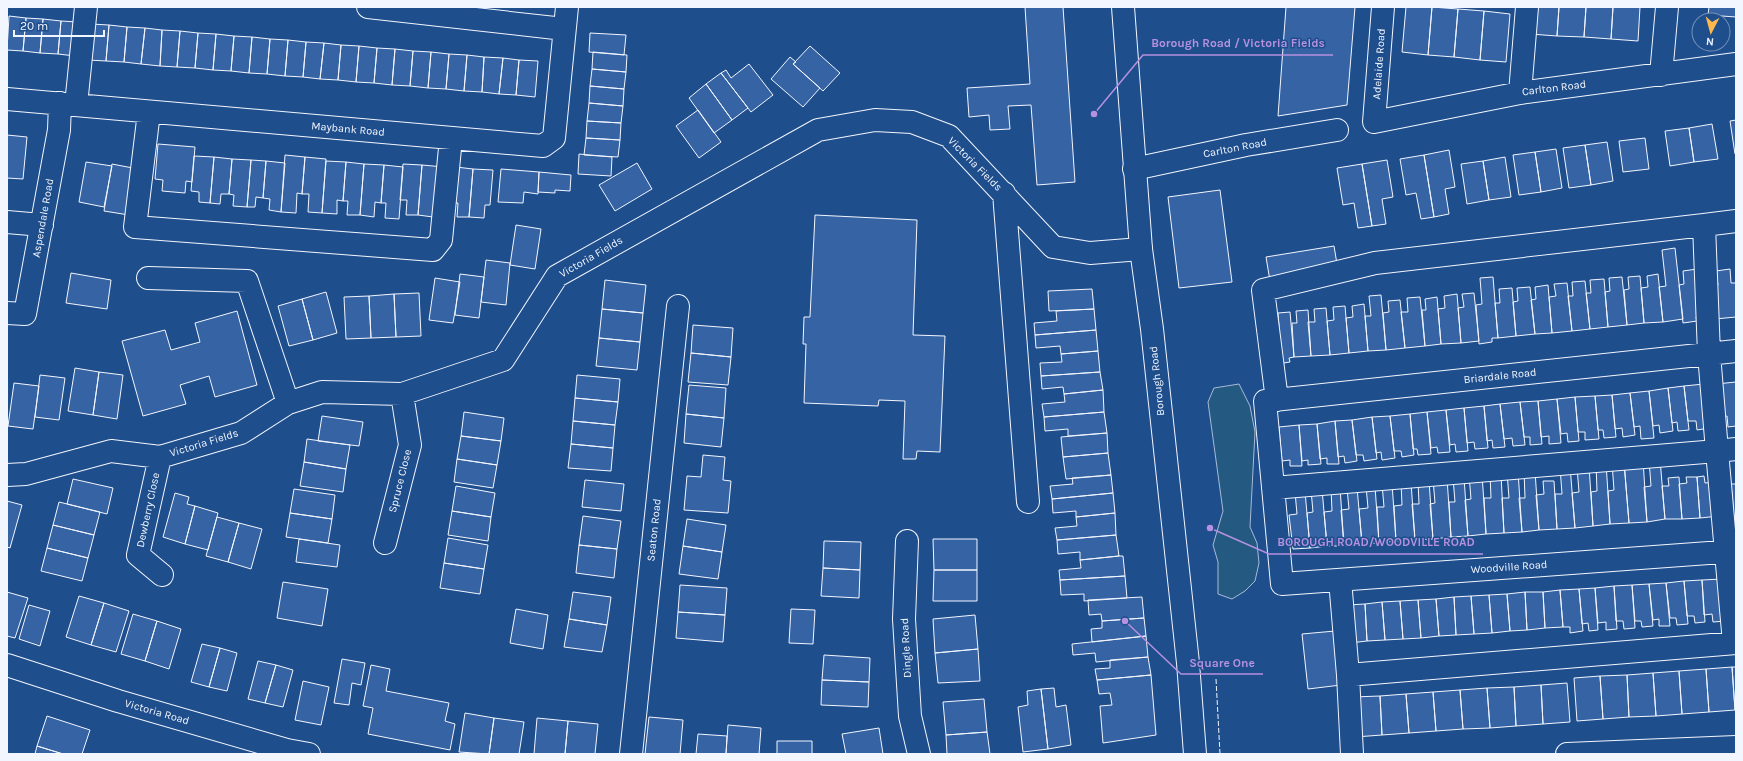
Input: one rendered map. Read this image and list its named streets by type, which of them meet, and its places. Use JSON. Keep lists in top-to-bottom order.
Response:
{
  "streets": {
    "main road": [
      "Adelaide Road",
      "Carlton Road",
      "Maybank Road",
      "Victoria Fields",
      "Aspendale Road",
      "Briardale Road",
      "Borough Road",
      "Spruce Close",
      "Dewberry Close",
      "Seaton Road",
      "Woodville Road",
      "Dingle Road",
      "Victoria Road"
    ]
  },
  "crossings": [
    ["Adelaide Road", "Carlton Road"],
    ["Carlton Road", "Borough Road"],
    ["Maybank Road", "Aspendale Road"],
    ["Victoria Fields", "Borough Road"],
    ["Victoria Fields", "Spruce Close"],
    ["Victoria Fields", "Dewberry Close"]
  ],
  "places": ["Borough Road / Victoria Fields", "BOROUGH ROAD/WOODVILLE ROAD", "Square One"],
  "scale_bar": "20 m",
  "north": "bottom"
}
